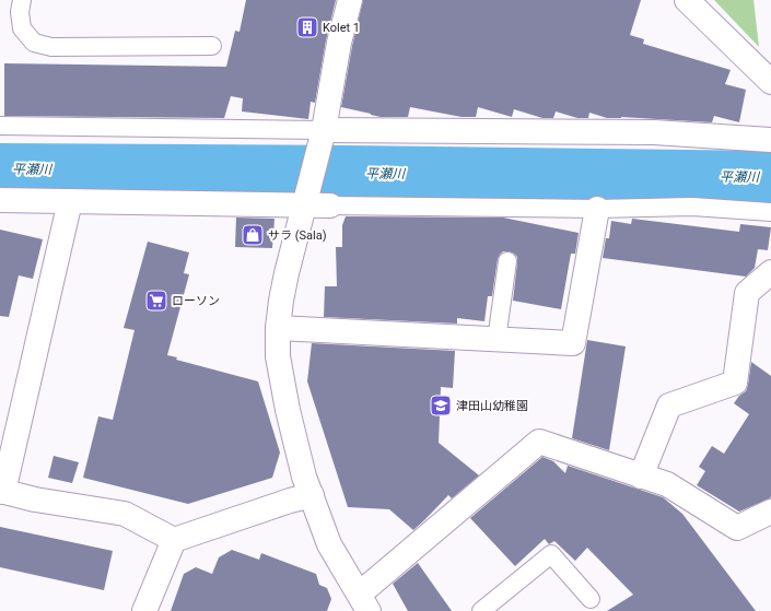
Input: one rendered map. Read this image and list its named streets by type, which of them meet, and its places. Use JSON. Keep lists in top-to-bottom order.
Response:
{
  "water": ["平瀬川"],
  "places": {
    "building": ["Kolet 1"],
    "shop": ["サラ (Sala)"],
    "supermarket": ["ローソン"],
    "school or university": ["津田山幼稚園"]
  }
}
